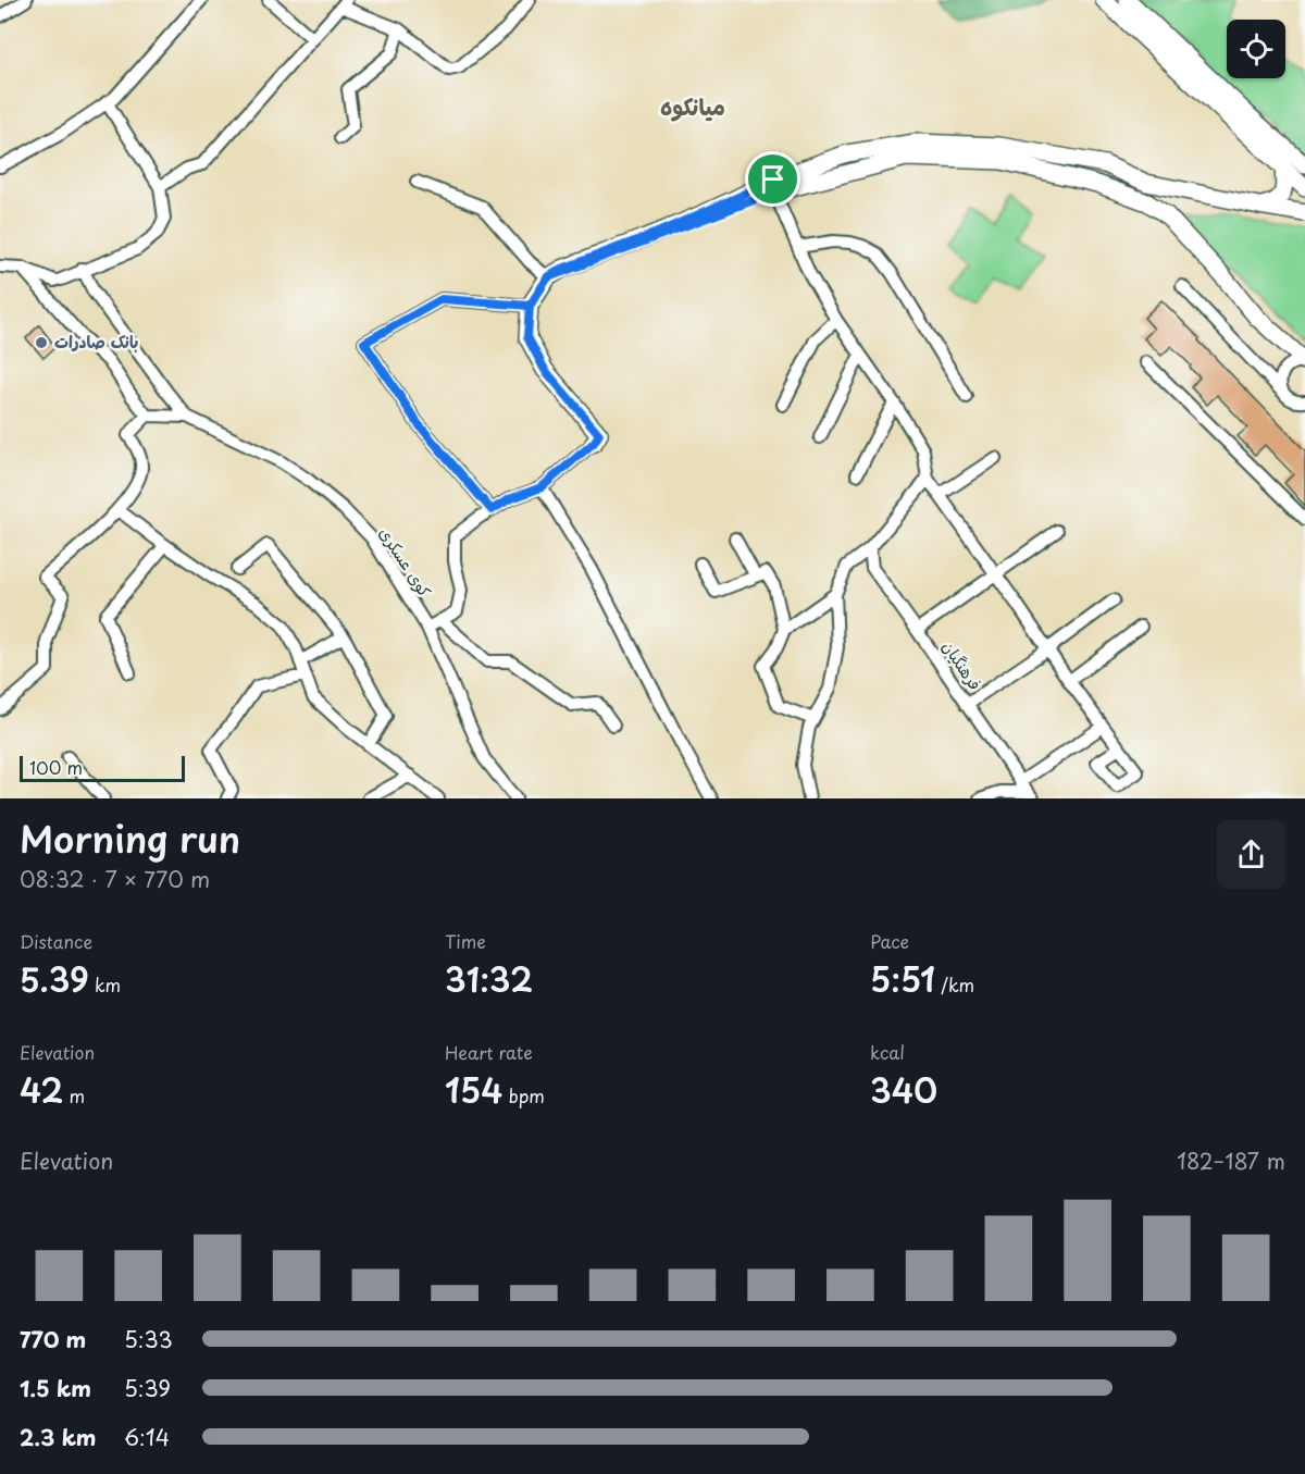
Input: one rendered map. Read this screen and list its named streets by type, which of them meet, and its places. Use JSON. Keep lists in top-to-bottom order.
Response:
{
  "streets": {
    "street": ["کوی عسکری", "فرهنگیان"]
  },
  "districts": ["میانکوه"],
  "places": ["بانک صادرات"],
  "scale_bar": "100 m",
  "page": {
    "scale": "100 m",
    "heading": ["Morning run", "08:32 · 7 × 770 m"],
    "stats": [
      ["Distance", "5.39 km"],
      ["Time", "31:32"],
      ["Pace", "5:51 /km"],
      ["Elevation", "42 m"],
      ["Heart rate", "154 bpm"],
      ["kcal", "340"]
    ],
    "chart": ["Elevation", "182–187 m"],
    "list": [
      {
        "name": "770 m",
        "note": "5:33"
      },
      {
        "name": "1.5 km",
        "note": "5:39"
      },
      {
        "name": "2.3 km",
        "note": "6:14"
      }
    ]
  }
}
